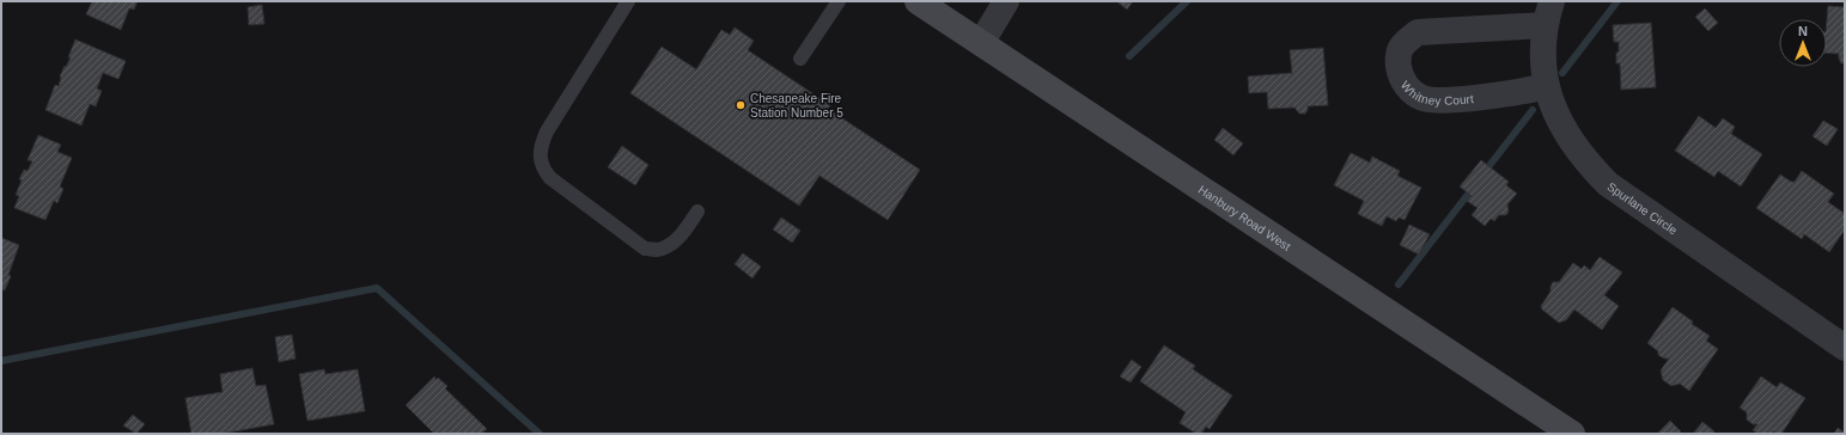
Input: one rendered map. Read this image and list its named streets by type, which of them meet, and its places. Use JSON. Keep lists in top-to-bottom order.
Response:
{
  "streets": {
    "main road": ["Hanbury Road West"],
    "street": ["Whitney Court", "Spurlane Circle"]
  },
  "crossings": [
    ["Whitney Court", "Spurlane Circle"]
  ],
  "places": ["Chesapeake Fire Station Number 5"],
  "north": "top"
}
